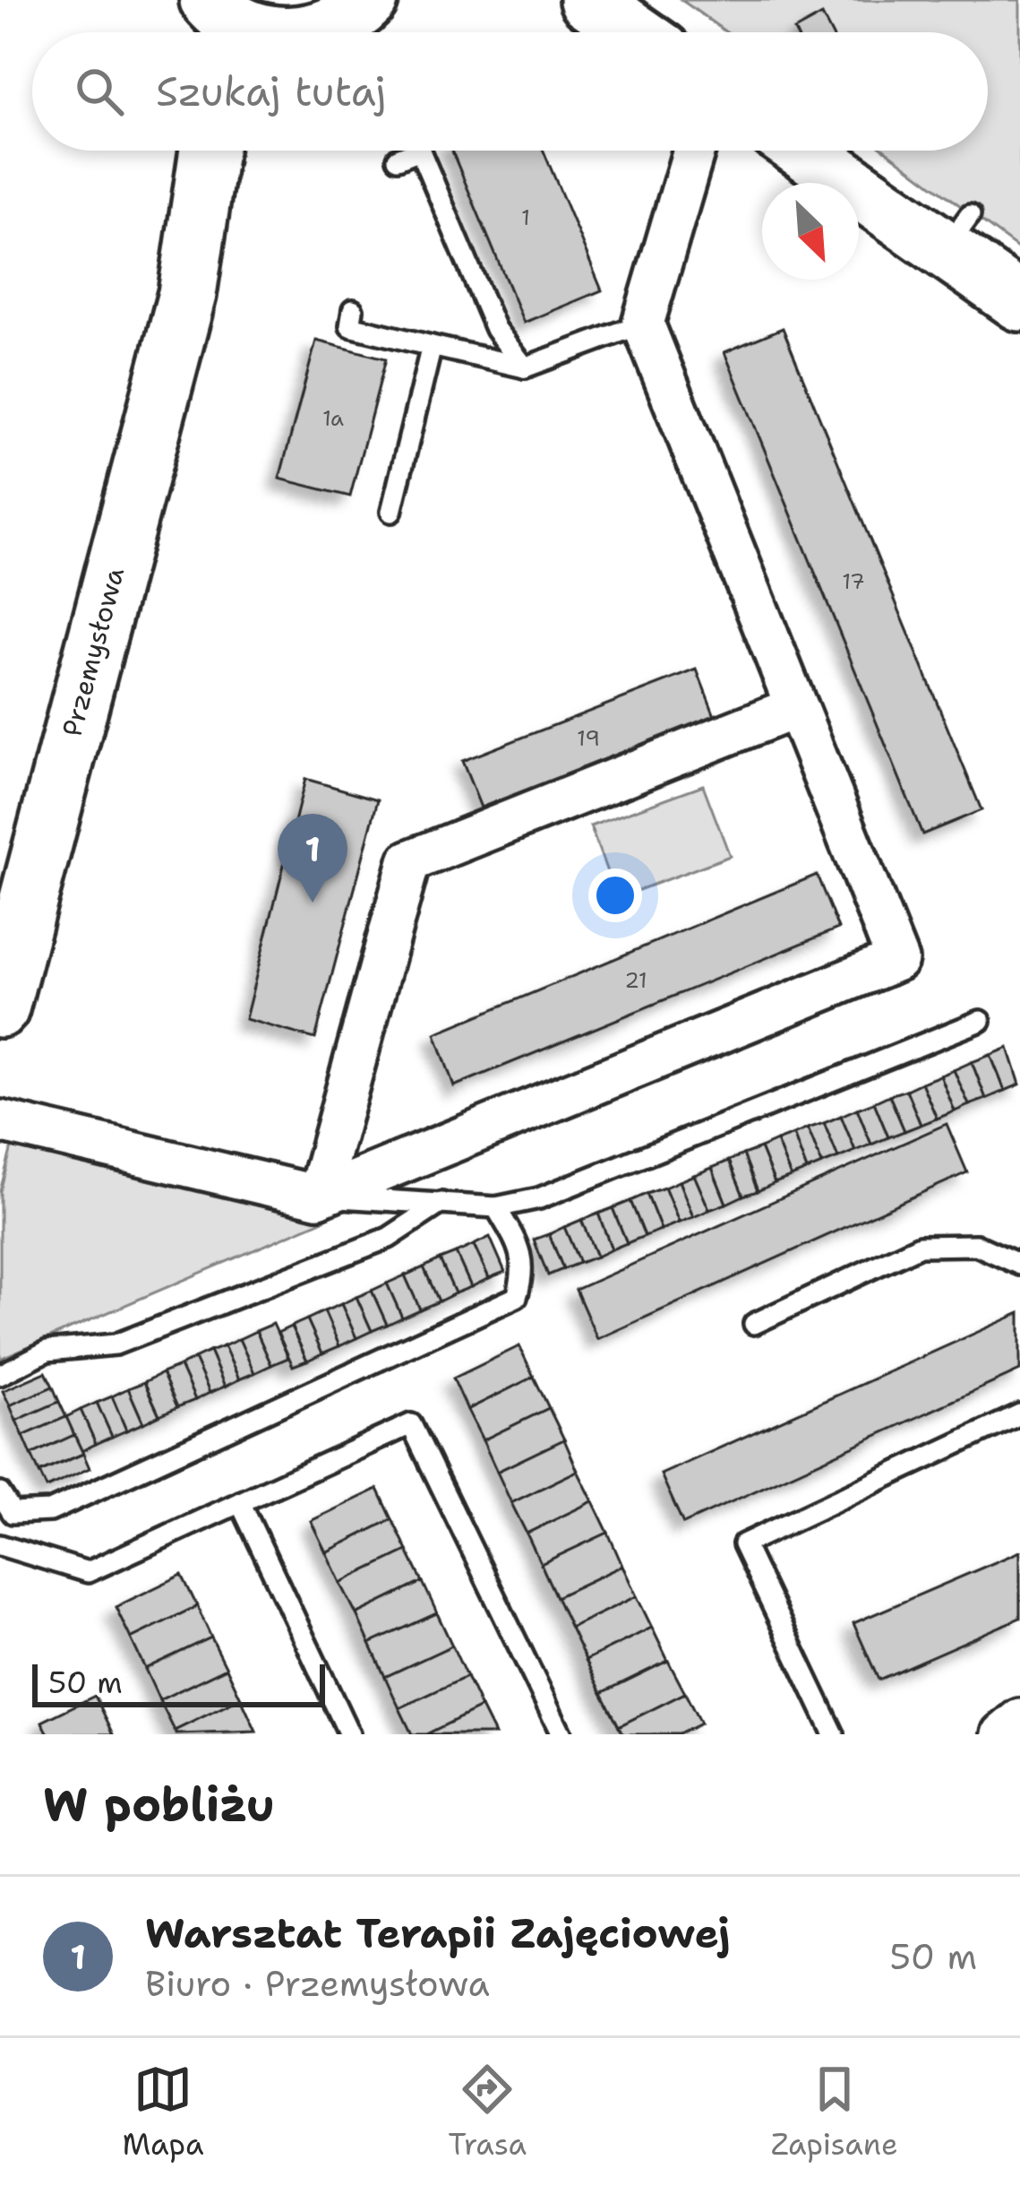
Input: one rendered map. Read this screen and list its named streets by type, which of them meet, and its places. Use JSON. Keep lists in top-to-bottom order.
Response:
{
  "streets": {
    "street": ["Przemysłowa"]
  },
  "house_numbers": [
    "1",
    "1a",
    "17",
    "19",
    "21"
  ],
  "scale_bar": "50 m",
  "north": "bottom right",
  "page": {
    "search": "Szukaj tutaj",
    "pins": "1",
    "scale": "50 m",
    "heading": "W pobliżu",
    "list": [
      {
        "mark": "1",
        "name": "Warsztat Terapii Zajęciowej",
        "note": "Biuro · Przemysłowa",
        "value": "50 m"
      }
    ],
    "nav": ["Mapa", "Trasa", "Zapisane"]
  }
}
